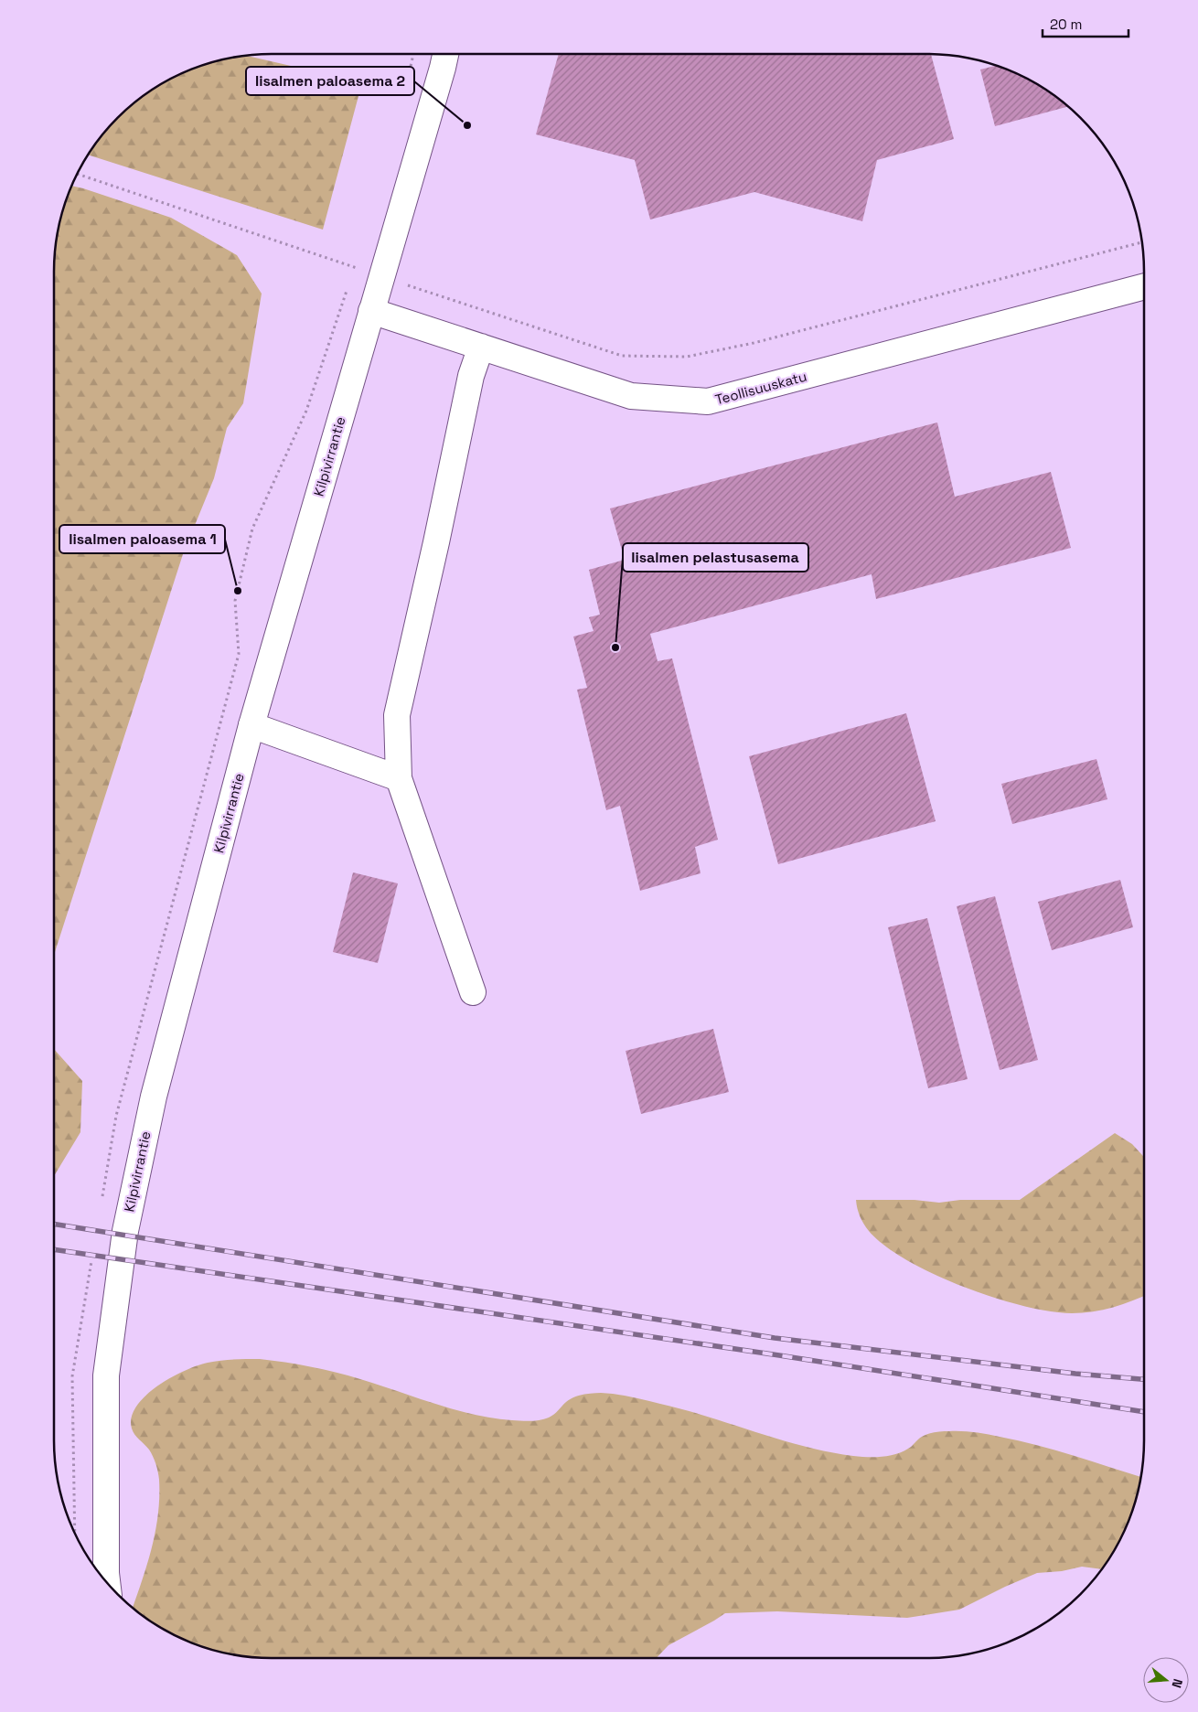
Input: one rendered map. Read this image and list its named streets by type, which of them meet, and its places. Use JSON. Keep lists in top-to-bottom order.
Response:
{
  "streets": {
    "street": ["Teollisuuskatu", "Kilpivirrantie"]
  },
  "crossings": [
    ["Teollisuuskatu", "Kilpivirrantie"]
  ],
  "places": ["Iisalmen paloasema 2", "Iisalmen paloasema 1", "Iisalmen pelastusasema"],
  "scale_bar": "20 m",
  "north": "right"
}
